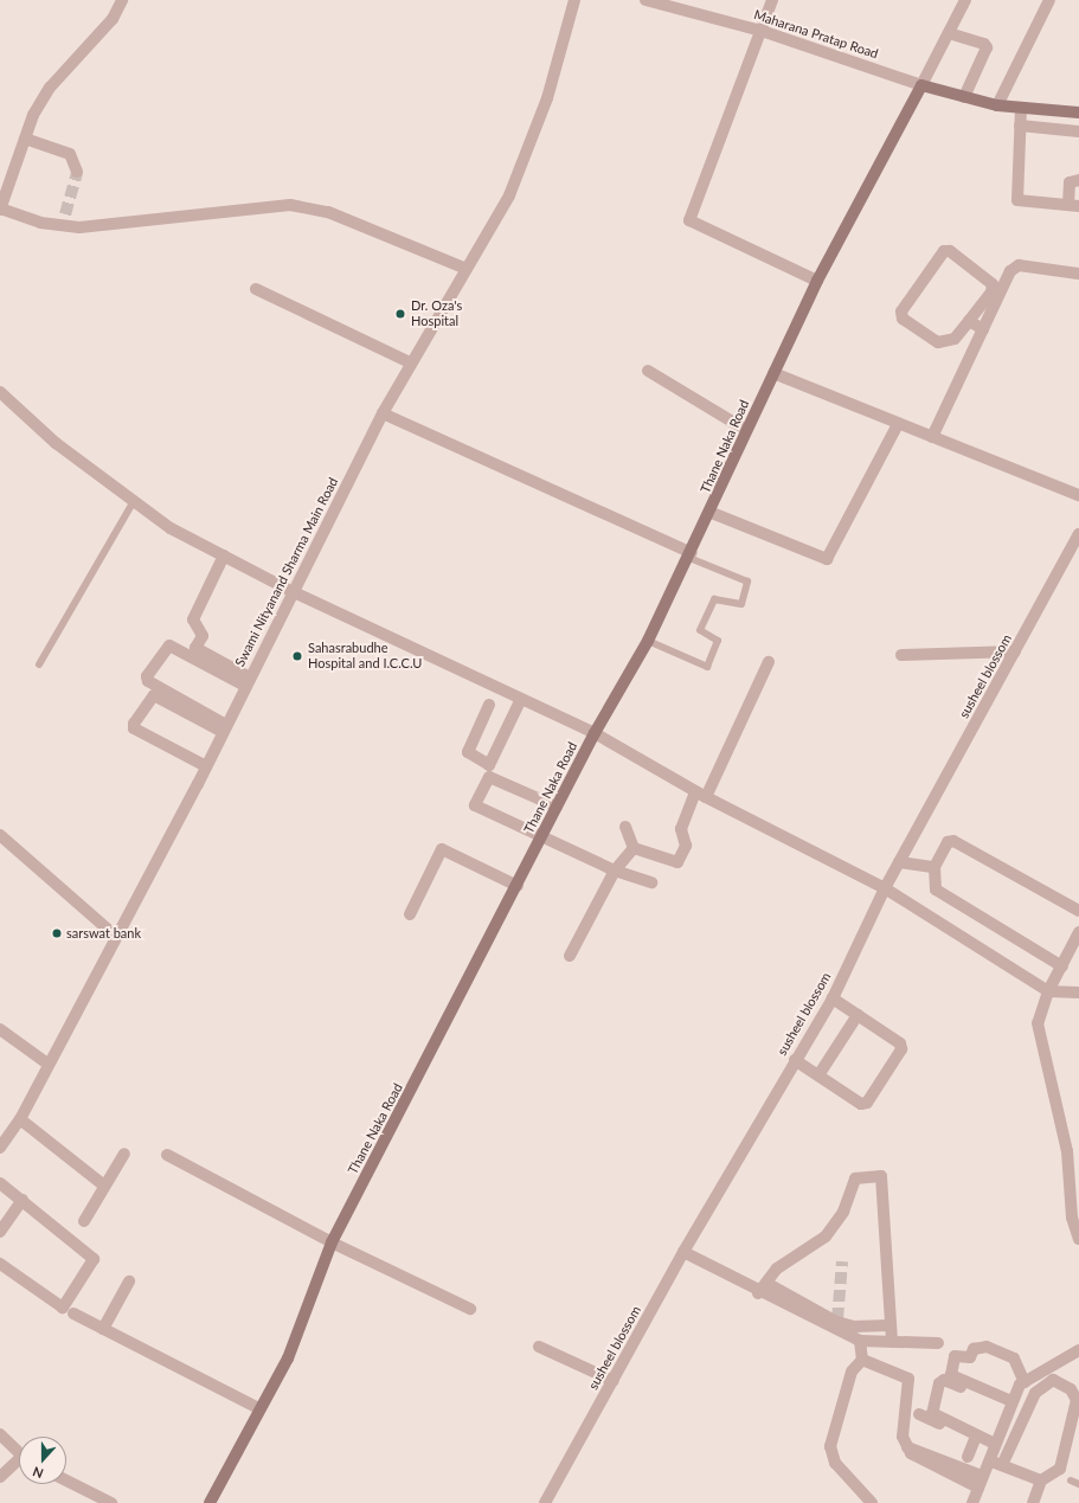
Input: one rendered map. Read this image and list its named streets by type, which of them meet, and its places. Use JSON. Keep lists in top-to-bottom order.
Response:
{
  "streets": {
    "main road": ["Thane Naka Road"],
    "street": ["Maharana Pratap Road", "Swami Nityanand Sharma Main Road", "susheel blossom"]
  },
  "crossings": [
    ["Maharana Pratap Road", "Thane Naka Road"]
  ],
  "places": ["Dr. Oza's Hospital", "Sahasrabudhe Hospital and I.C.C.U", "sarswat bank"],
  "north": "bottom"
}
